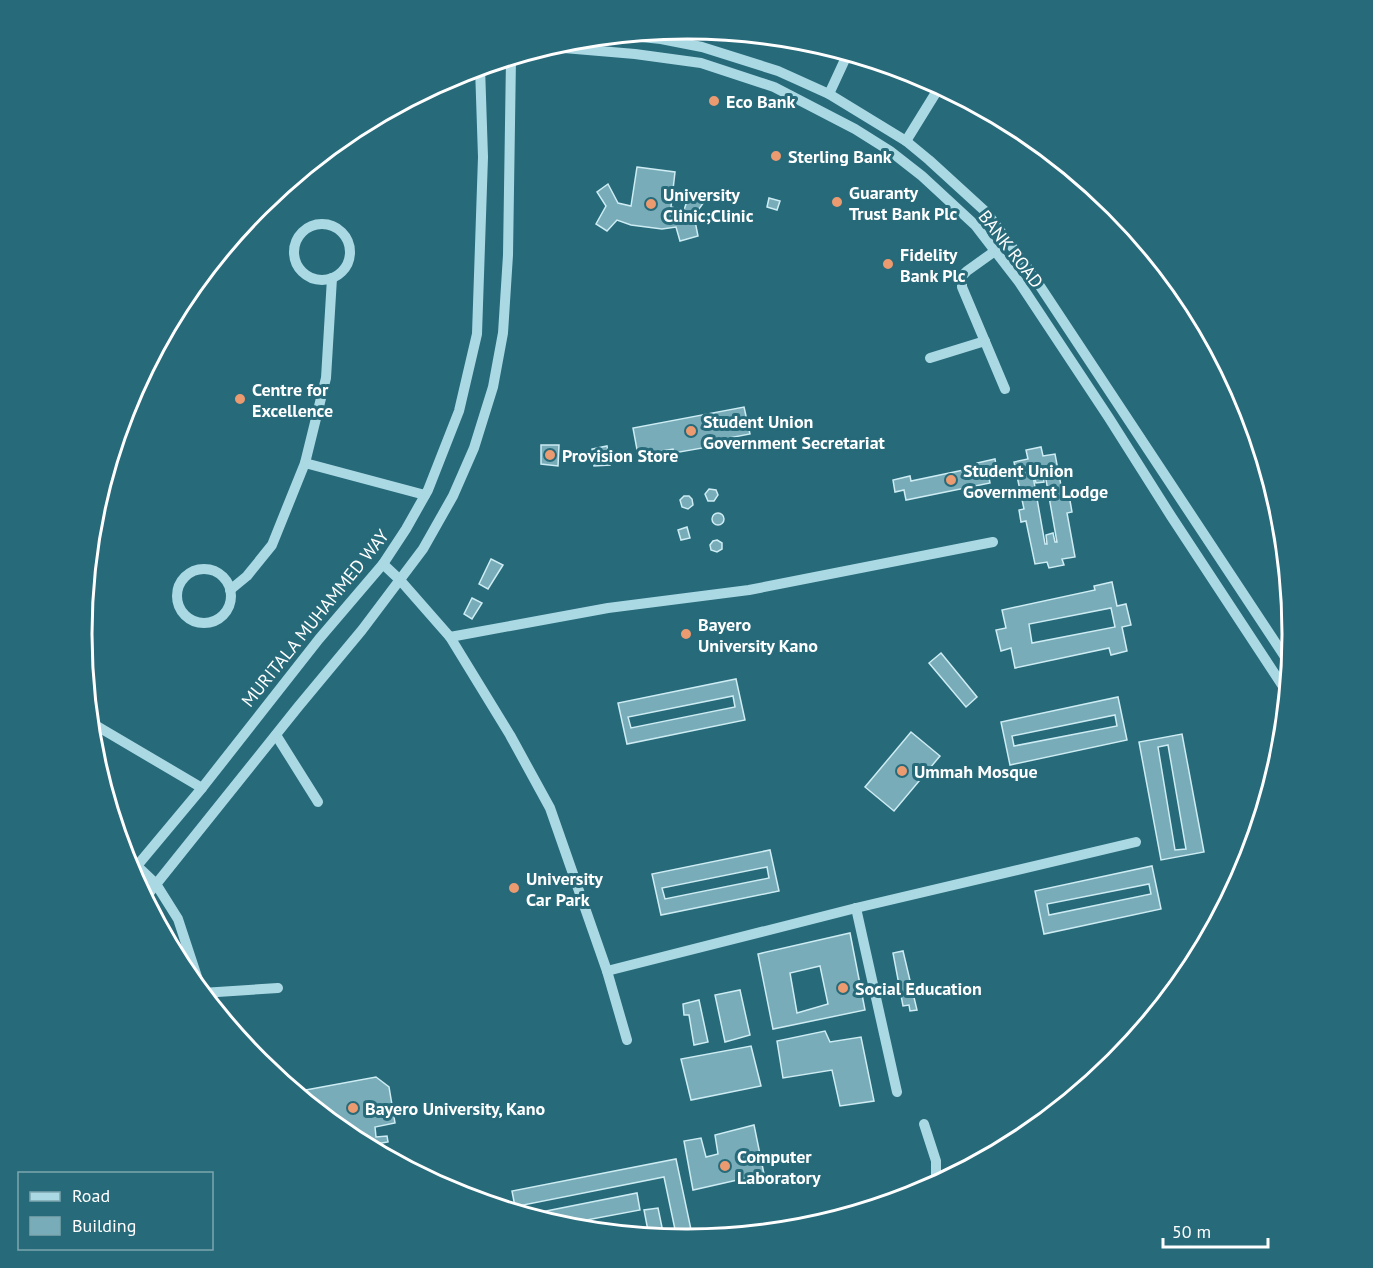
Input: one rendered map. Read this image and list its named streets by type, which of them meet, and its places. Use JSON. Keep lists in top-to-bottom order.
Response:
{
  "streets": {
    "street": ["BANK ROAD", "MURITALA MUHAMMED WAY"]
  },
  "places": [
    "Eco Bank",
    "Sterling Bank",
    "Guaranty Trust Bank Plc",
    "University Clinic;Clinic",
    "Fidelity Bank Plc",
    "Centre for Excellence",
    "Student Union Government Secretariat",
    "Provision Store",
    "Student Union Government Lodge",
    "Bayero University Kano",
    "Ummah Mosque",
    "University Car Park",
    "Social Education",
    "Bayero University, Kano",
    "Computer Laboratory"
  ],
  "legend": ["Road", "Building"],
  "scale_bar": "50 m"
}
